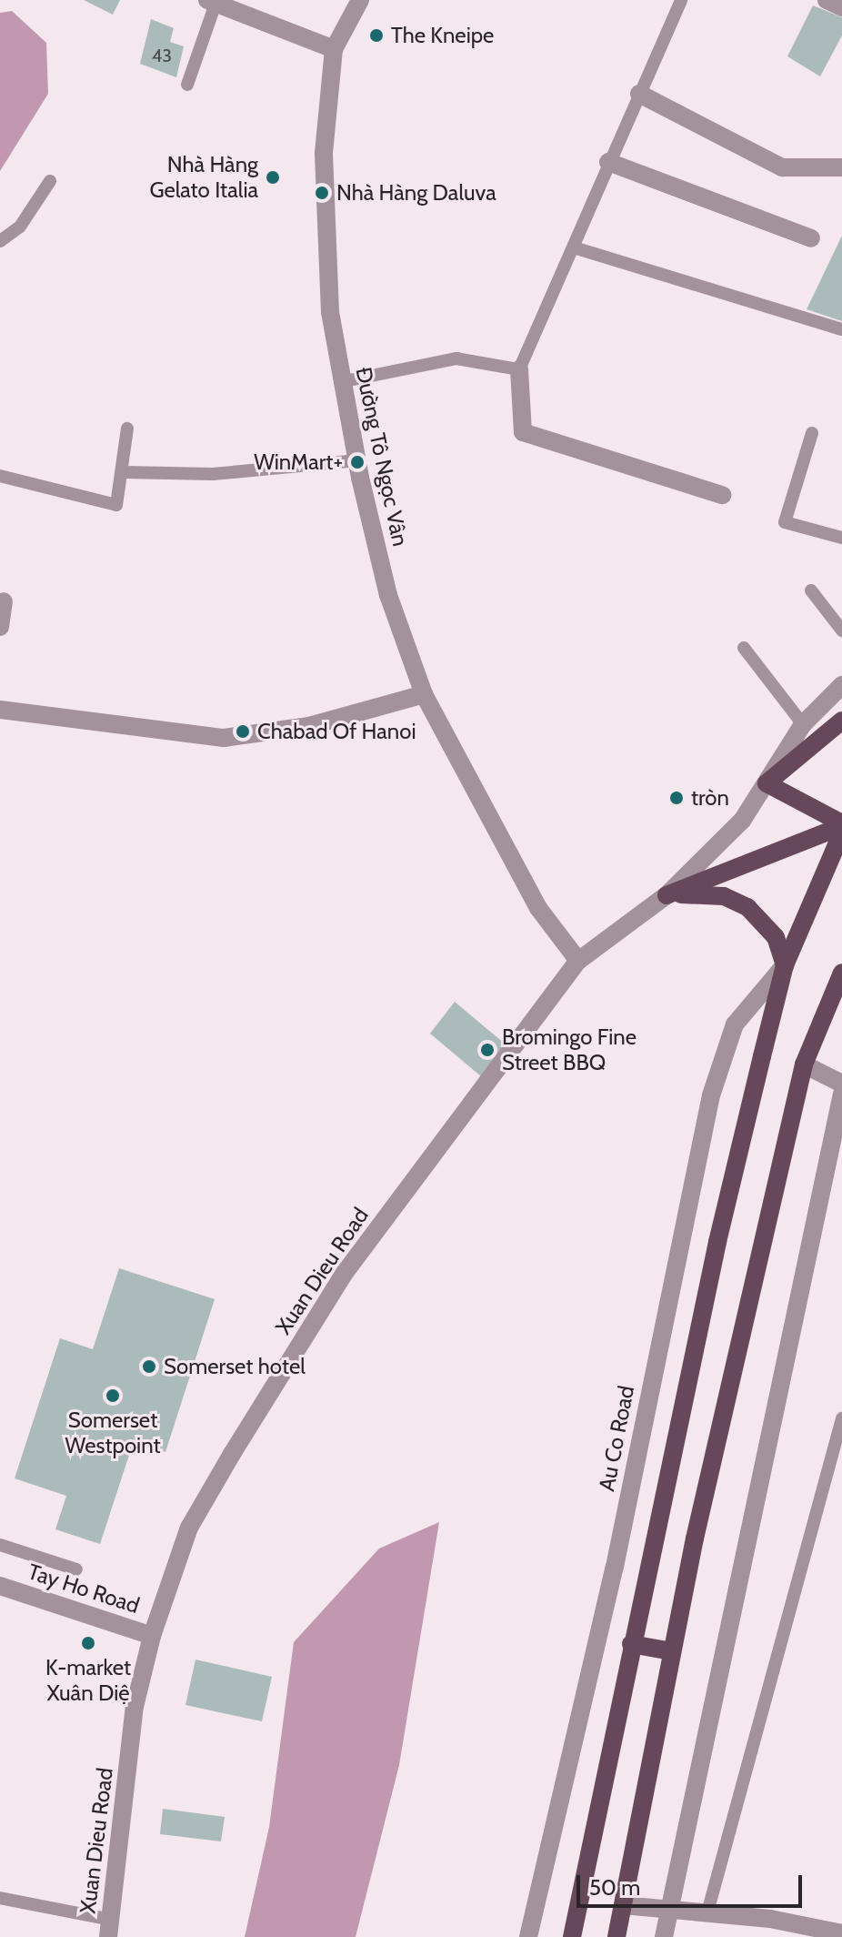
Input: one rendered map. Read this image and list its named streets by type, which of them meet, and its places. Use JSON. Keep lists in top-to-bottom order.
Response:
{
  "streets": {
    "main road": ["Au Co Road"],
    "street": ["Đường Tô Ngọc Vân", "Xuan Dieu Road", "Tay Ho Road"]
  },
  "crossings": [
    ["Đường Tô Ngọc Vân", "Xuan Dieu Road"],
    ["Xuan Dieu Road", "Tay Ho Road"]
  ],
  "places": [
    "The Kneipe",
    "Nhà Hàng Gelato Italia",
    "Nhà Hàng Daluva",
    "WinMart+",
    "Chabad Of Hanoi",
    "tròn",
    "Bromingo Fine Street BBQ",
    "Somerset hotel",
    "Somerset Westpoint",
    "K-market Xuân Diệ"
  ],
  "house_numbers": ["43"],
  "scale_bar": "50 m"
}
